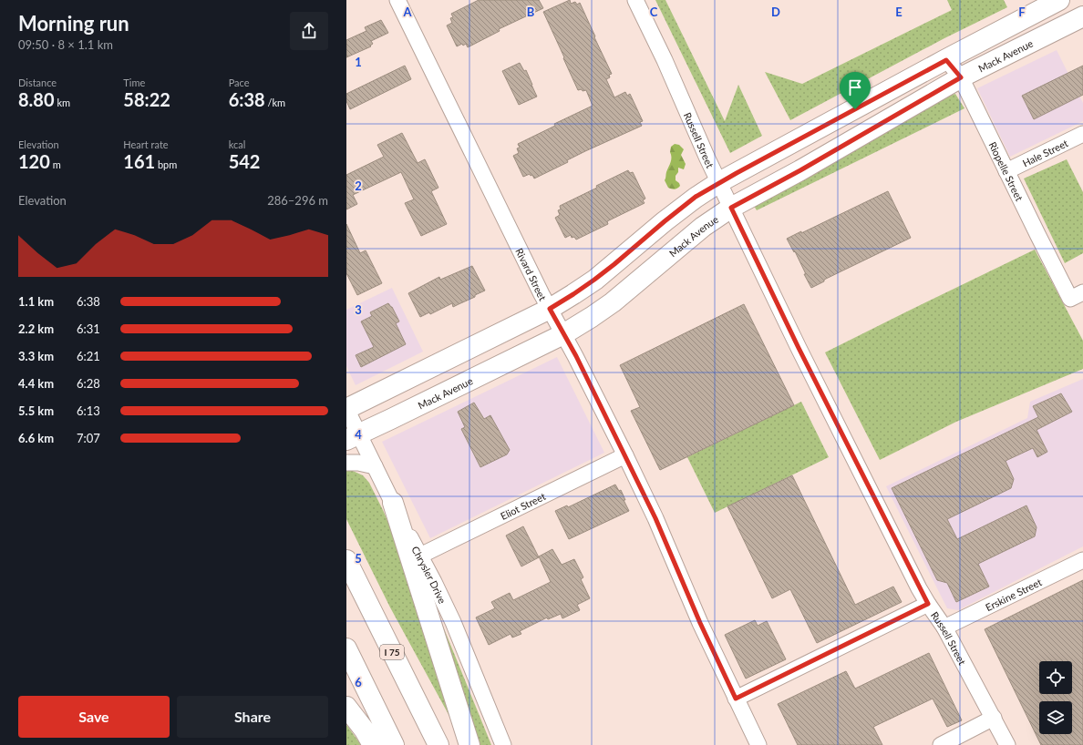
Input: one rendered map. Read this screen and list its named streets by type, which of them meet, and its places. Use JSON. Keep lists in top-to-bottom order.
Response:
{
  "streets": {
    "main road": ["Mack Avenue", "I 75"],
    "street": [
      "Russell Street",
      "Hale Street",
      "Riopelle Street",
      "Rivard Street",
      "Eliot Street",
      "Chrysler Drive",
      "Erskine Street"
    ]
  },
  "crossings": [
    ["Mack Avenue", "Russell Street"],
    ["Mack Avenue", "Riopelle Street"],
    ["Mack Avenue", "Rivard Street"],
    ["Mack Avenue", "Chrysler Drive"],
    ["Russell Street", "Erskine Street"],
    ["Hale Street", "Riopelle Street"],
    ["Rivard Street", "Eliot Street"],
    ["Eliot Street", "Chrysler Drive"]
  ],
  "page": {
    "heading": ["Morning run", "09:50 · 8 × 1.1 km"],
    "stats": [
      ["Distance", "8.80 km"],
      ["Time", "58:22"],
      ["Pace", "6:38 /km"],
      ["Elevation", "120 m"],
      ["Heart rate", "161 bpm"],
      ["kcal", "542"]
    ],
    "chart": ["Elevation", "286–296 m"],
    "list": [
      {
        "name": "1.1 km",
        "note": "6:38"
      },
      {
        "name": "2.2 km",
        "note": "6:31"
      },
      {
        "name": "3.3 km",
        "note": "6:21"
      },
      {
        "name": "4.4 km",
        "note": "6:28"
      },
      {
        "name": "5.5 km",
        "note": "6:13"
      },
      {
        "name": "6.6 km",
        "note": "7:07"
      }
    ],
    "buttons": ["Save", "Share"]
  },
  "grid": {
    "columns": [
      "A",
      "B",
      "C",
      "D",
      "E",
      "F"
    ],
    "rows": [
      "1",
      "2",
      "3",
      "4",
      "5",
      "6"
    ]
  }
}
